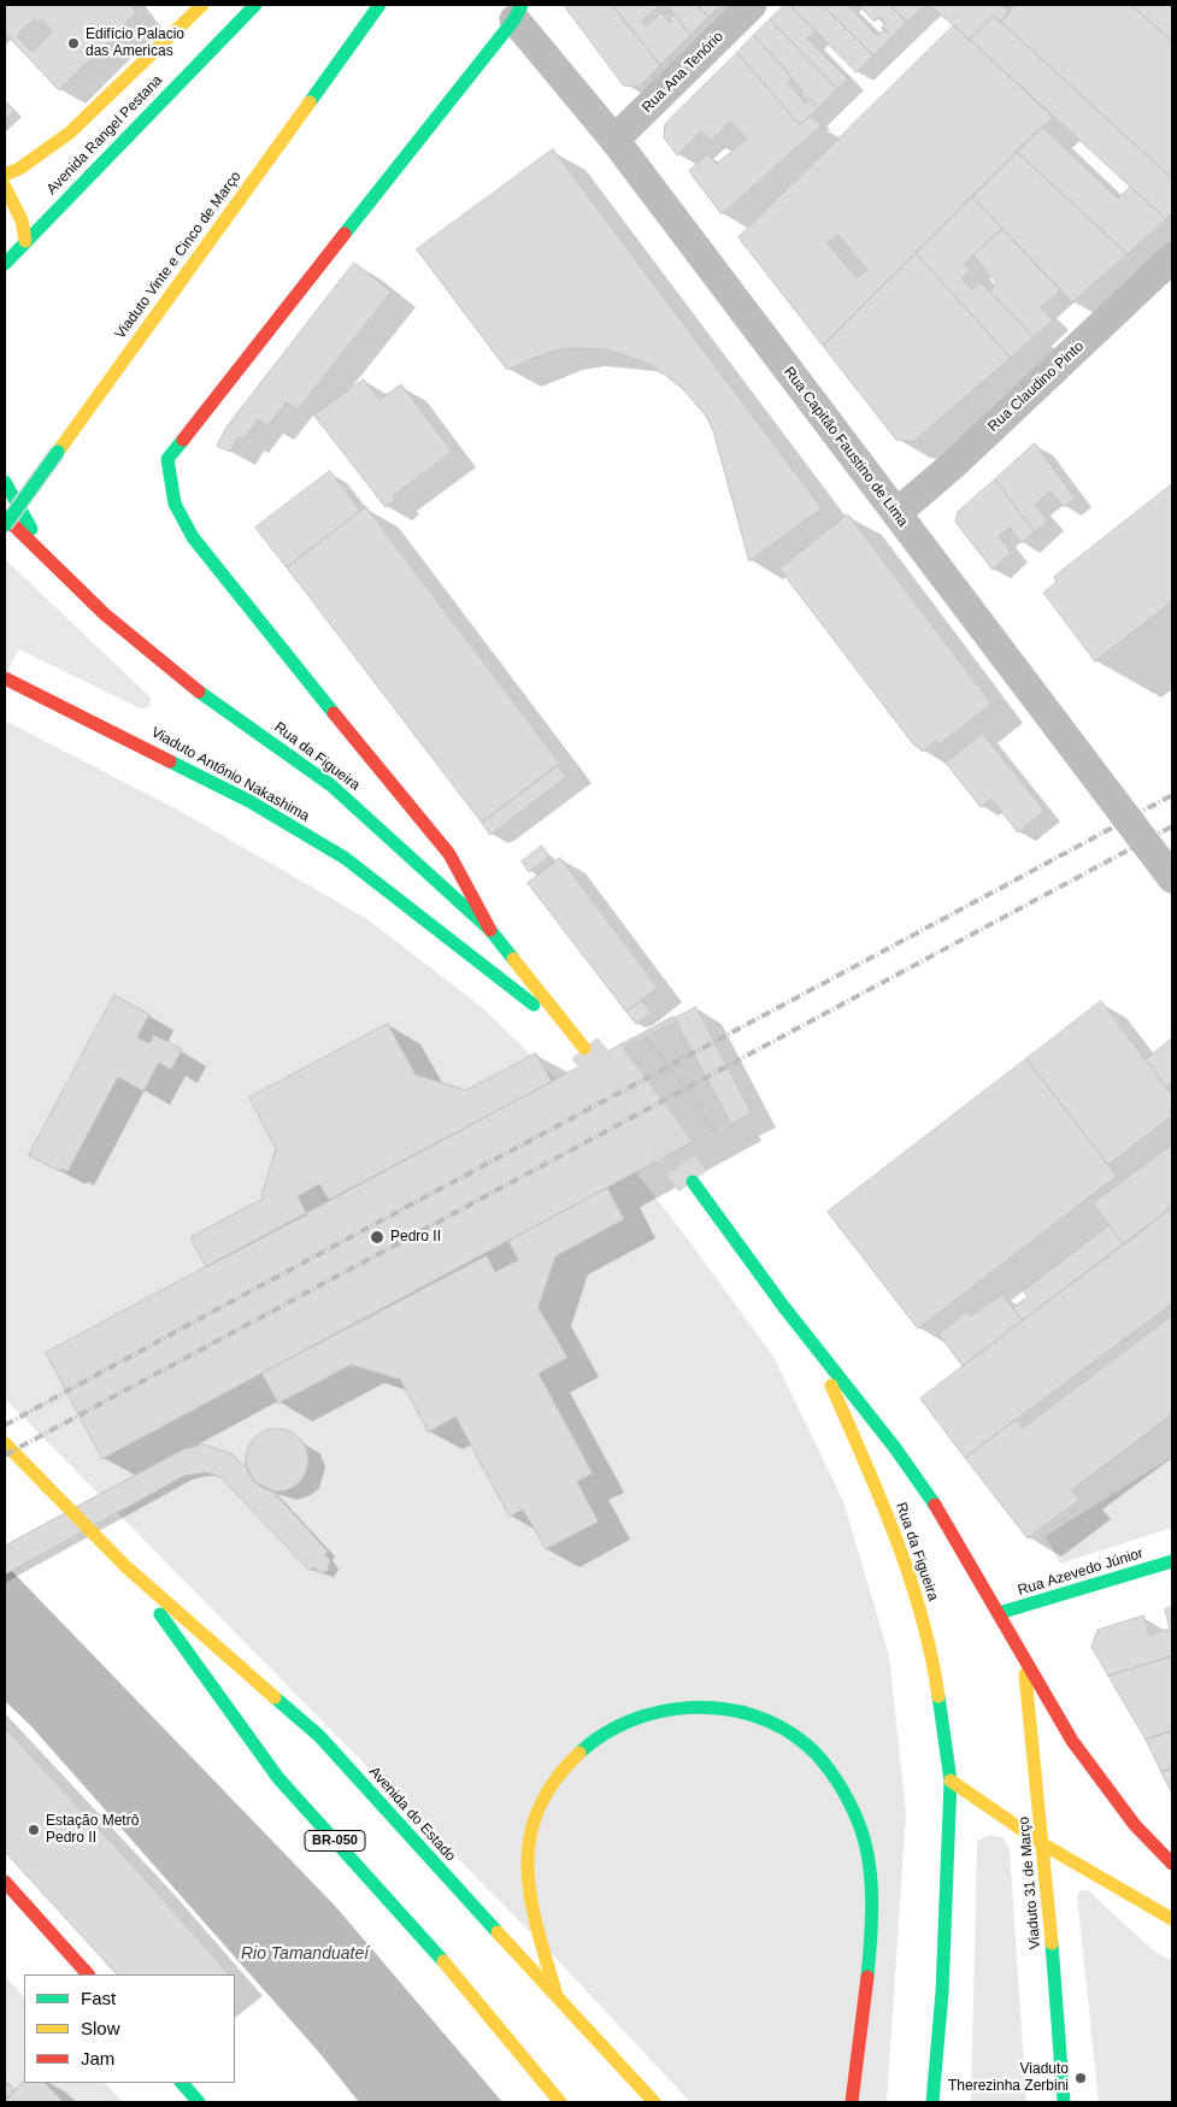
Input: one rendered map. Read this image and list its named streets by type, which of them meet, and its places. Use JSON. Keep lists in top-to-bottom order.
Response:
{
  "streets": {
    "main road": [
      "Avenida Rangel Pestana",
      "Viaduto Vinte e Cinco de Março",
      "Rua da Figueira",
      "Viaduto Antônio Nakashima",
      "Rua Azevedo Júnior",
      "Avenida do Estado",
      "BR-050",
      "Viaduto 31 de Março"
    ],
    "street": ["Rua Ana Tenório", "Rua Claudino Pinto", "Rua Capitão Faustino de Lima"]
  },
  "crossings": [
    ["Rua Ana Tenório", "Rua Capitão Faustino de Lima"],
    ["Rua Claudino Pinto", "Rua Capitão Faustino de Lima"],
    ["Rua da Figueira", "Viaduto Antônio Nakashima"],
    ["Rua da Figueira", "Rua Azevedo Júnior"],
    ["Rua da Figueira", "Viaduto 31 de Março"]
  ],
  "water": ["Rio Tamanduateí"],
  "places": [
    "Edifício Palacio das Americas",
    "Pedro II",
    "Estação Metrô Pedro II",
    "Viaduto Therezinha Zerbini"
  ],
  "legend": ["Fast", "Slow", "Jam"]
}
